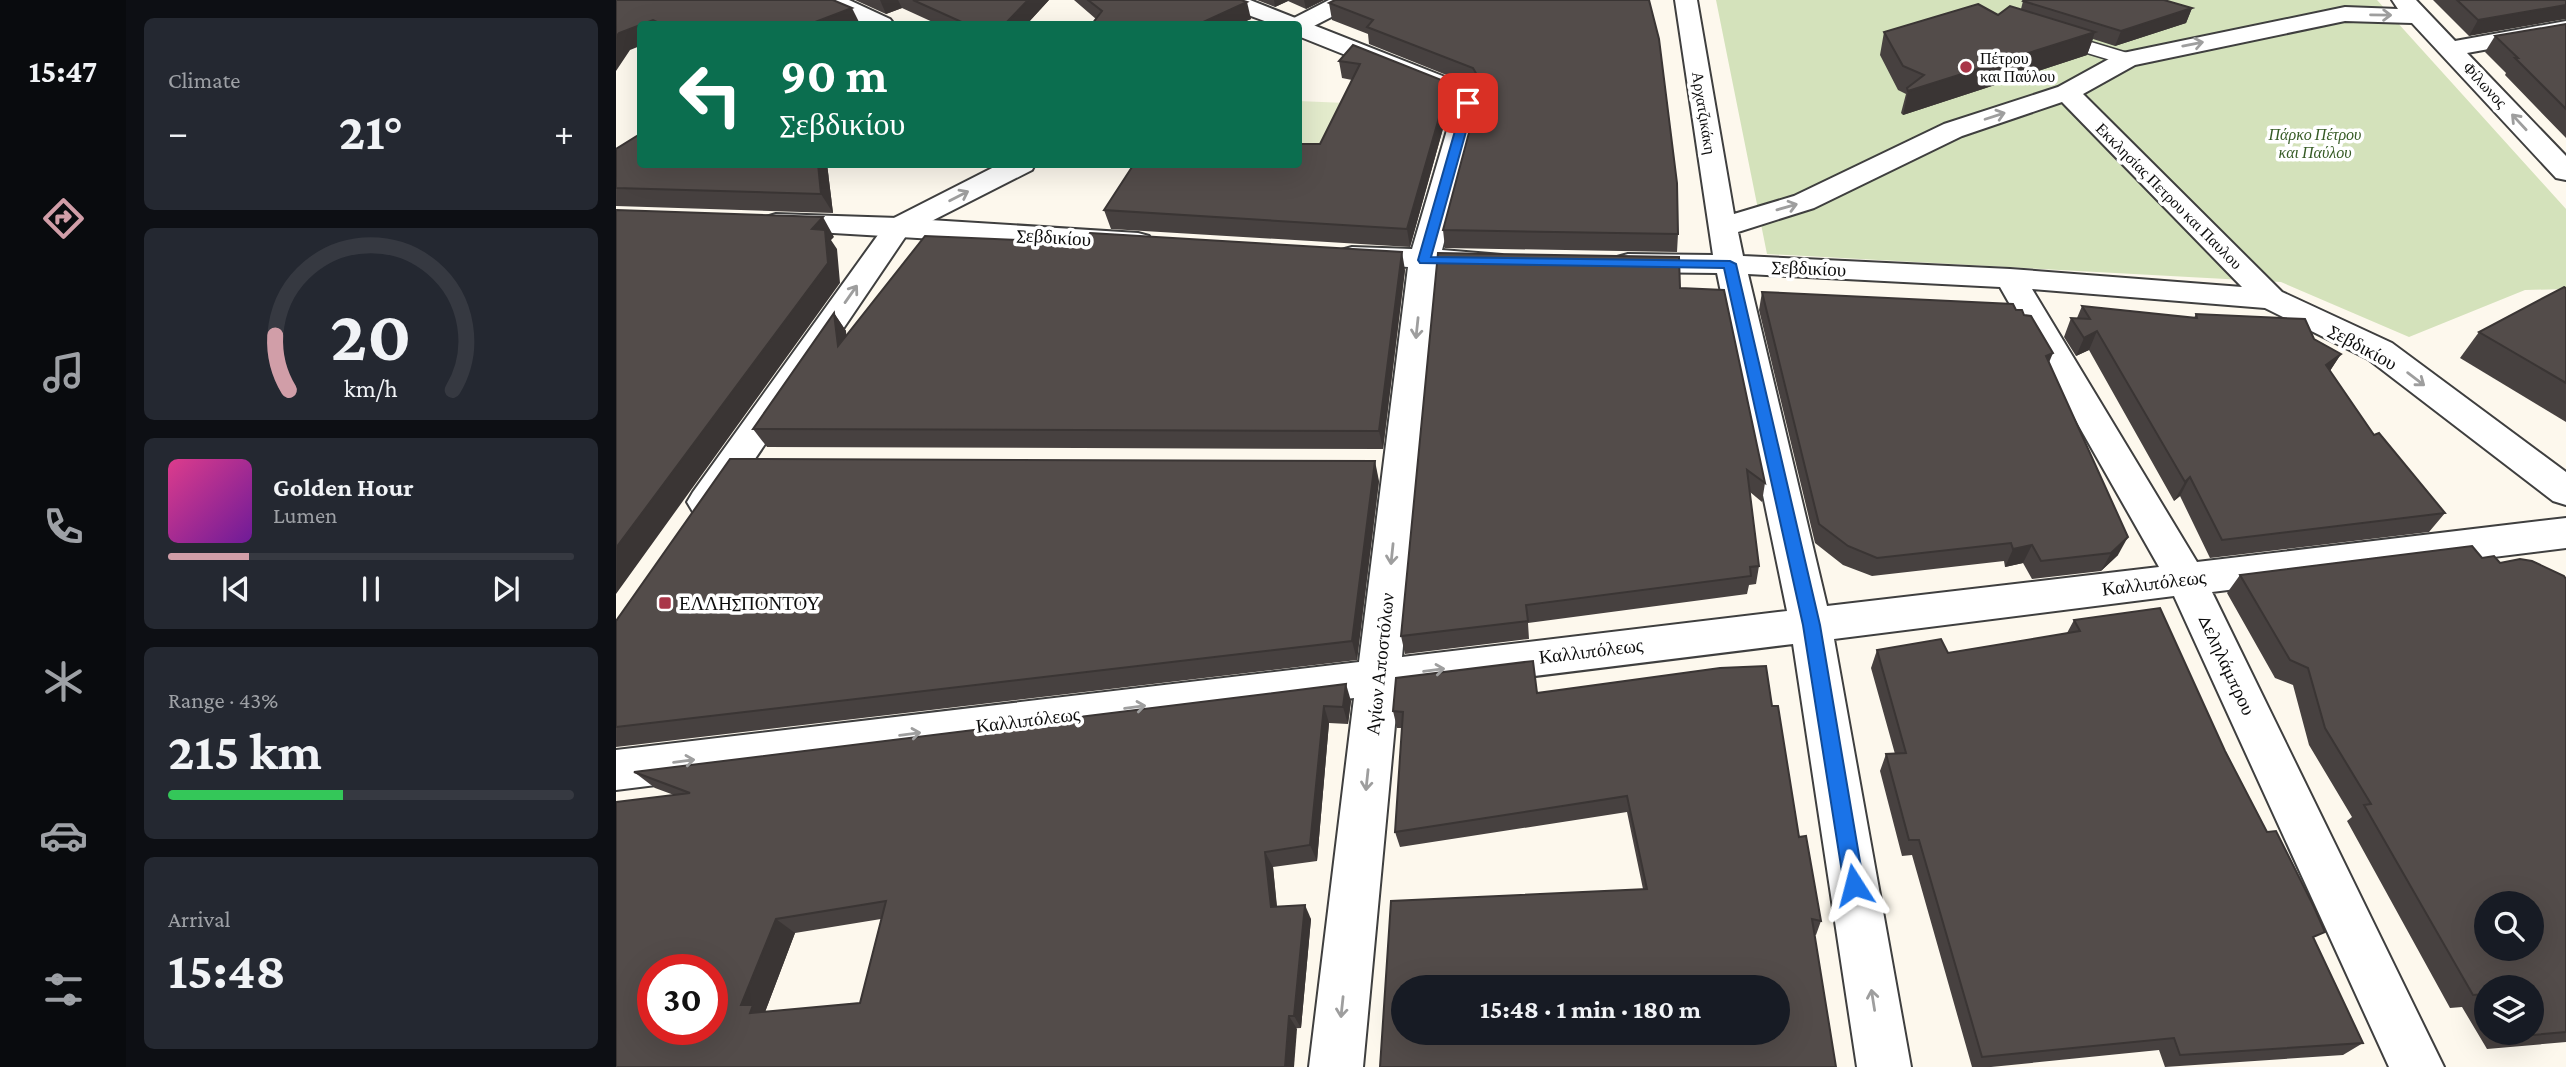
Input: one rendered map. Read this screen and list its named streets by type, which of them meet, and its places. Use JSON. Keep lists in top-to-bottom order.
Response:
{
  "streets": {
    "street": [
      "Φίλωνος",
      "Αρχατζικάκη",
      "Εκκλησίας Πετρου και Παυλου",
      "Σεβδικίου",
      "Καλλιπόλεως",
      "Αγίων Αποστόλων",
      "Δεληλάμπρου"
    ]
  },
  "crossings": [
    ["Αρχατζικάκη", "Σεβδικίου"],
    ["Αρχατζικάκη", "Καλλιπόλεως"],
    ["Εκκλησίας Πετρου και Παυλου", "Σεβδικίου"],
    ["Σεβδικίου", "Δεληλάμπρου"],
    ["Καλλιπόλεως", "Αγίων Αποστόλων"],
    ["Καλλιπόλεως", "Δεληλάμπρου"]
  ],
  "one_way": [
    "Φίλωνος",
    "Αρχατζικάκη",
    "Καλλιπόλεως",
    "Αγίων Αποστόλων"
  ],
  "parks": ["Πάρκο Πέτρου και Παύλου"],
  "places": {
    "other": ["Πέτρου και Παύλου"],
    "transit": ["ΕΛΛΗΣΠΟΝΤΟΥ"]
  },
  "page": {
    "tabs": "15:47",
    "tile": [
      "Climate",
      ["Range · 43%", "215 km"],
      ["Arrival", "15:48"]
    ],
    "turn": ["90 m", "Σεβδικίου"],
    "heat": ["−", "21°", "+"],
    "song": ["Golden Hour", "Lumen"],
    "limit": "30",
    "trip": "15:48 · 1 min · 180 m",
    "gauge": ["20", "km/h"]
  }
}
